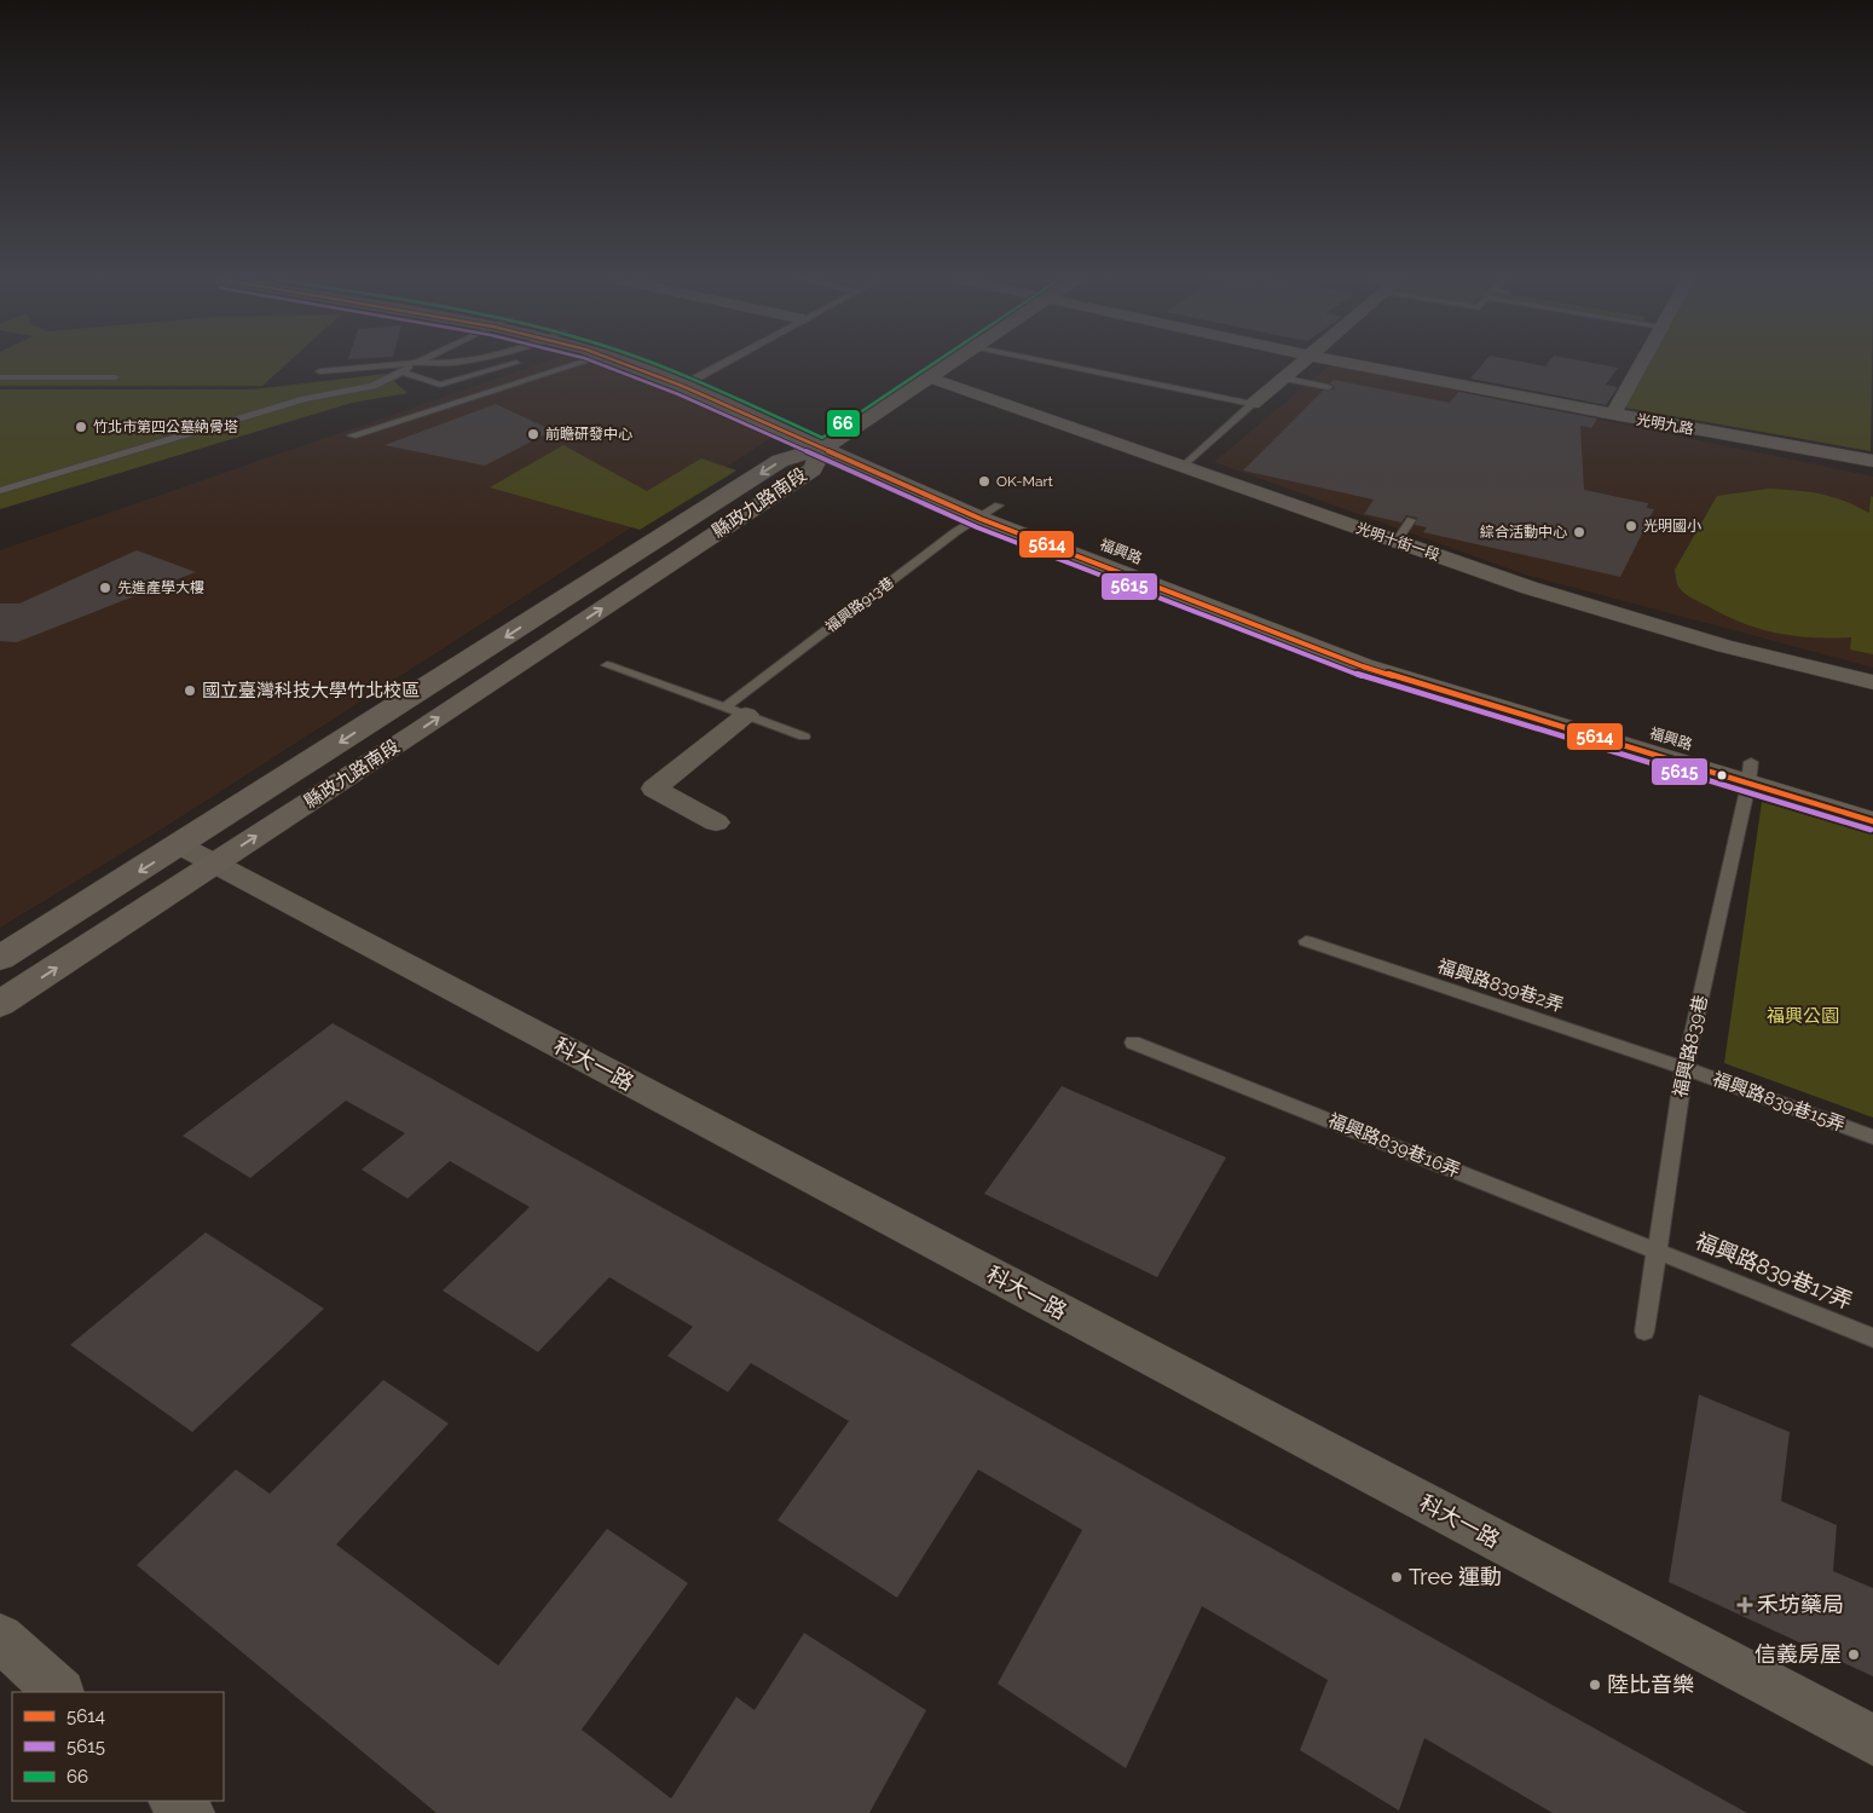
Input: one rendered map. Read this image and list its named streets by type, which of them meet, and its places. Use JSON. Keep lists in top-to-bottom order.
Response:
{
  "streets": {
    "street": [
      "光明九路",
      "縣政九路南段",
      "光明十街一段",
      "福興路",
      "福興路913巷",
      "科大一路"
    ],
    "lane": [
      "福興路839巷2弄",
      "福興路839巷",
      "福興路839巷15弄",
      "福興路839巷16弄",
      "福興路839巷17弄"
    ]
  },
  "crossings": [
    ["縣政九路南段", "福興路"],
    ["縣政九路南段", "科大一路"],
    ["福興路", "福興路913巷"],
    ["福興路", "福興路839巷"],
    ["福興路839巷2弄", "福興路839巷"],
    ["福興路839巷2弄", "福興路839巷15弄"],
    ["福興路839巷", "福興路839巷15弄"],
    ["福興路839巷", "福興路839巷16弄"],
    ["福興路839巷", "福興路839巷17弄"],
    ["福興路839巷16弄", "福興路839巷17弄"]
  ],
  "parks": ["福興公園"],
  "places": {
    "other": [
      "竹北市第四公墓納骨塔",
      "前瞻研發中心",
      "OK-Mart",
      "光明國小",
      "綜合活動中心",
      "先進產學大樓",
      "國立臺灣科技大學竹北校區",
      "Tree 運動",
      "信義房屋",
      "陸比音樂"
    ],
    "health": ["禾坊藥局"]
  },
  "lines": ["transit line 5614", "transit line 5615", "transit line 66"],
  "legend": ["5614", "5615", "66"]
}
